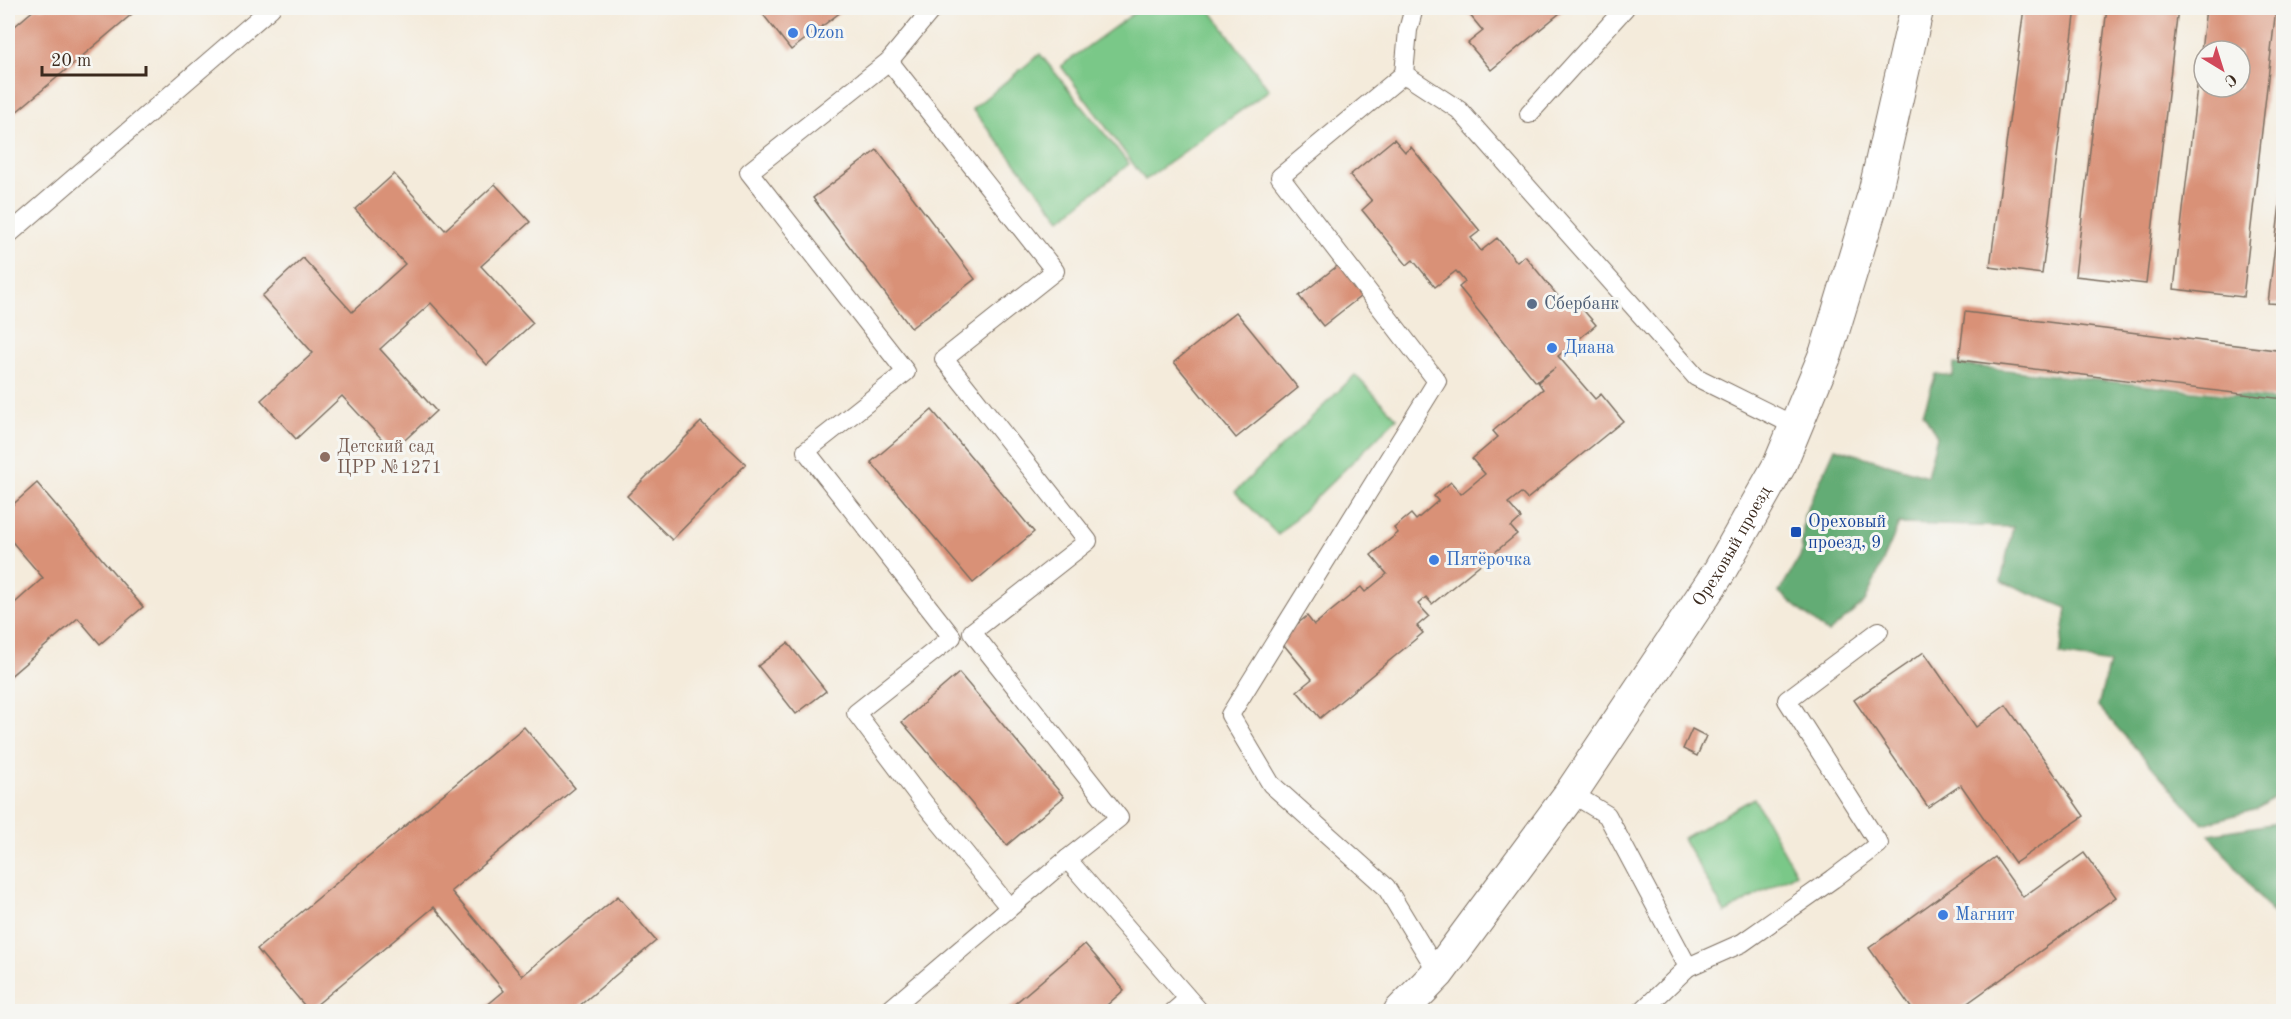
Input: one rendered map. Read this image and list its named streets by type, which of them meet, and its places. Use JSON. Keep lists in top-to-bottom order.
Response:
{
  "streets": {
    "street": ["Ореховый проезд"]
  },
  "places": {
    "other": [
      "Ozon",
      "Сбербанк",
      "Диана",
      "Детский сад ЦРР №1271",
      "Пятёрочка",
      "Магнит"
    ],
    "transit": ["Ореховый проезд, 9"]
  },
  "scale_bar": "20 m",
  "north": "bottom right"
}
